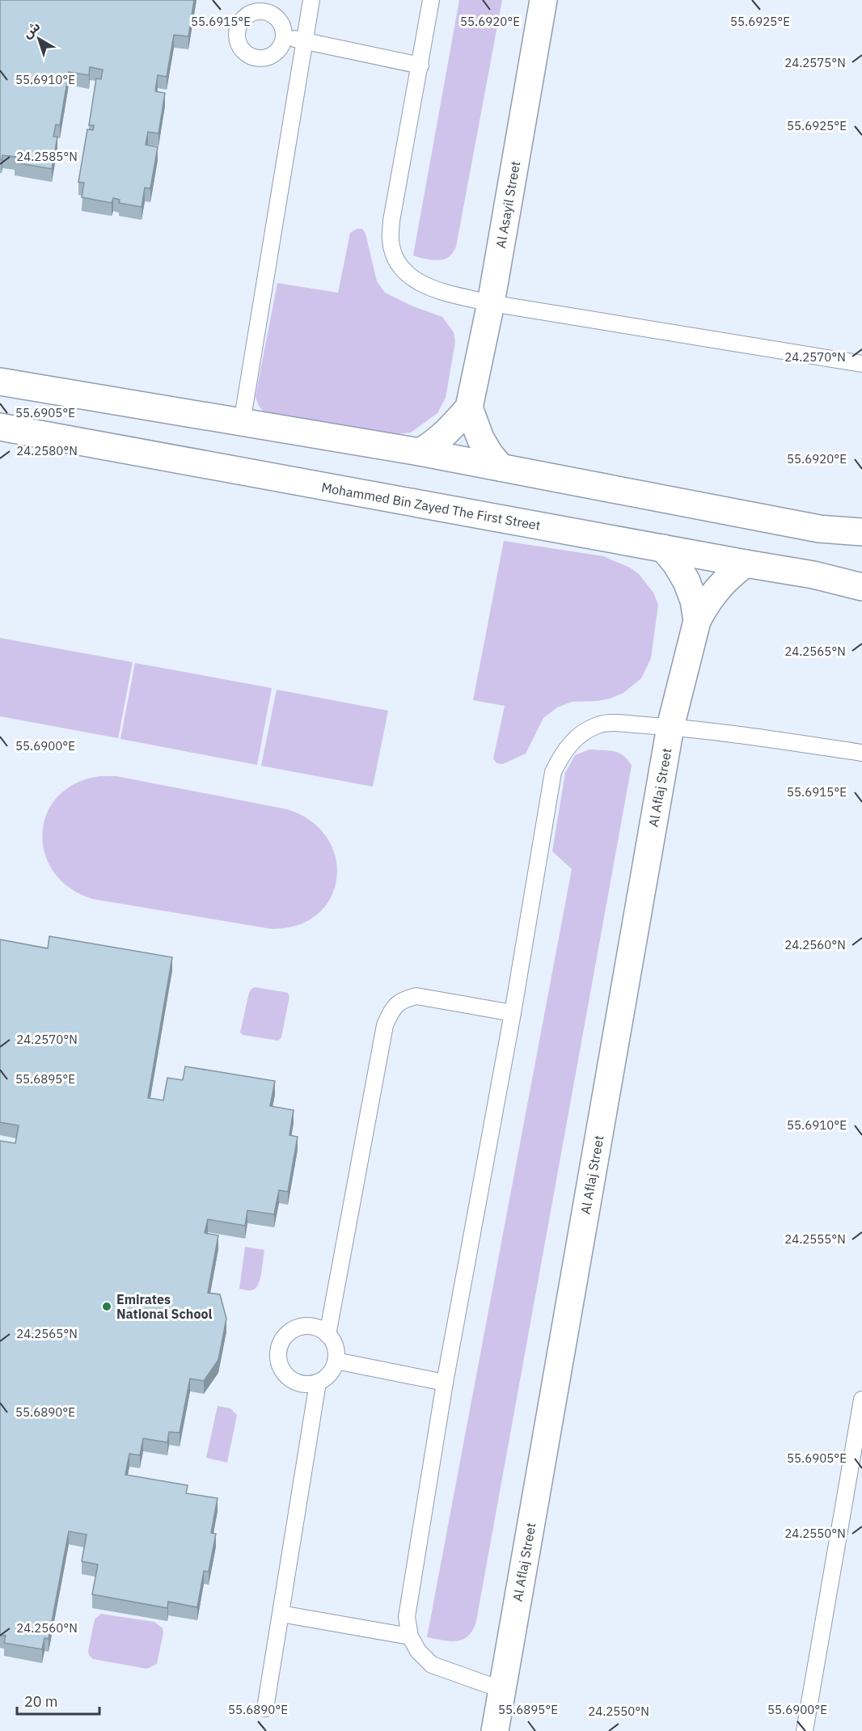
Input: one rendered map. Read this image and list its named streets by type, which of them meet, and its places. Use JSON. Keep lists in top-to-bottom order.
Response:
{
  "streets": {
    "street": ["Al Asayil Street", "Mohammed Bin Zayed The First Street", "Al Aflaj Street"]
  },
  "crossings": [
    ["Mohammed Bin Zayed The First Street", "Al Aflaj Street"]
  ],
  "places": ["Emirates National School"],
  "scale_bar": "20 m",
  "north": "top left",
  "coordinates": [
    "55.6915°E",
    "55.6920°E",
    "55.6925°E",
    "24.2575°N",
    "55.6910°E",
    "24.2585°N",
    "24.2570°N",
    "55.6905°E",
    "24.2580°N",
    "24.2565°N",
    "55.6900°E",
    "24.2560°N",
    "55.6895°E",
    "24.2555°N",
    "55.6890°E",
    "24.2550°N"
  ]
}
